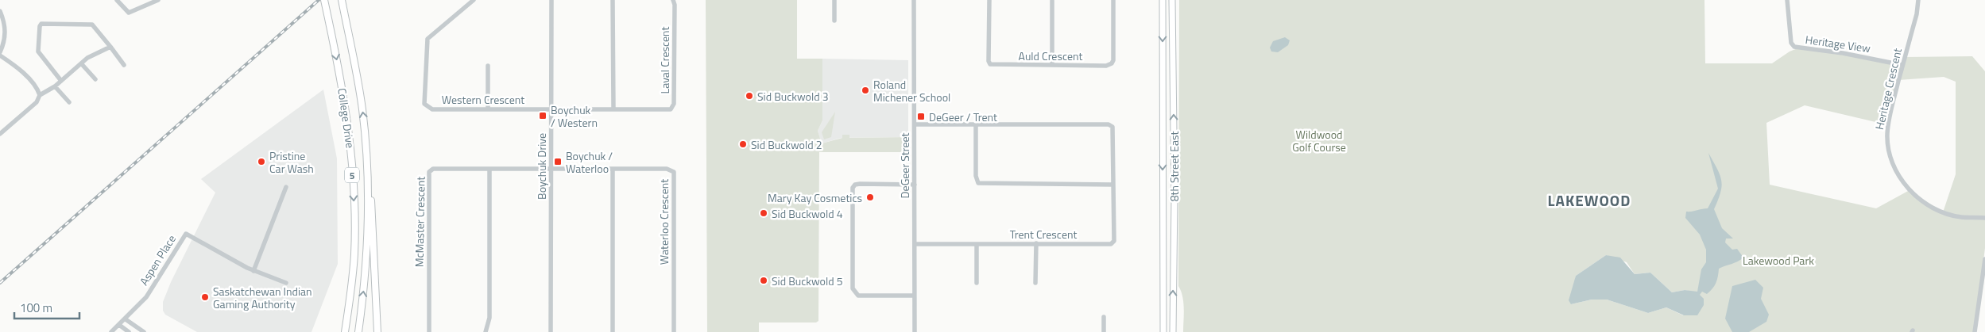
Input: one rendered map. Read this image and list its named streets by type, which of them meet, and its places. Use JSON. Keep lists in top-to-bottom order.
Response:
{
  "streets": {
    "highway": ["College Drive", "5"],
    "main road": ["8th Street East"],
    "street": [
      "Heritage View",
      "Auld Crescent",
      "Laval Crescent",
      "Heritage Crescent",
      "Western Crescent",
      "DeGeer Street",
      "Boychuk Drive",
      "McMaster Crescent",
      "Waterloo Crescent",
      "Trent Crescent",
      "Aspen Place"
    ]
  },
  "crossings": [
    ["Heritage View", "Heritage Crescent"],
    ["Laval Crescent", "Western Crescent"],
    ["Laval Crescent", "Boychuk Drive"],
    ["Western Crescent", "Boychuk Drive"],
    ["DeGeer Street", "Trent Crescent"],
    ["Boychuk Drive", "McMaster Crescent"],
    ["Boychuk Drive", "Waterloo Crescent"],
    ["McMaster Crescent", "Waterloo Crescent"]
  ],
  "districts": ["LAKEWOOD"],
  "parks": ["Wildwood Golf Course", "Lakewood Park"],
  "places": {
    "other": [
      "Roland Michener School",
      "Sid Buckwold 3",
      "Sid Buckwold 2",
      "Pristine Car Wash",
      "Mary Kay Cosmetics",
      "Sid Buckwold 4",
      "Sid Buckwold 5",
      "Saskatchewan Indian Gaming Authority"
    ],
    "transit": ["Boychuk / Western", "DeGeer / Trent", "Boychuk / Waterloo"]
  },
  "scale_bar": "100 m"
}
